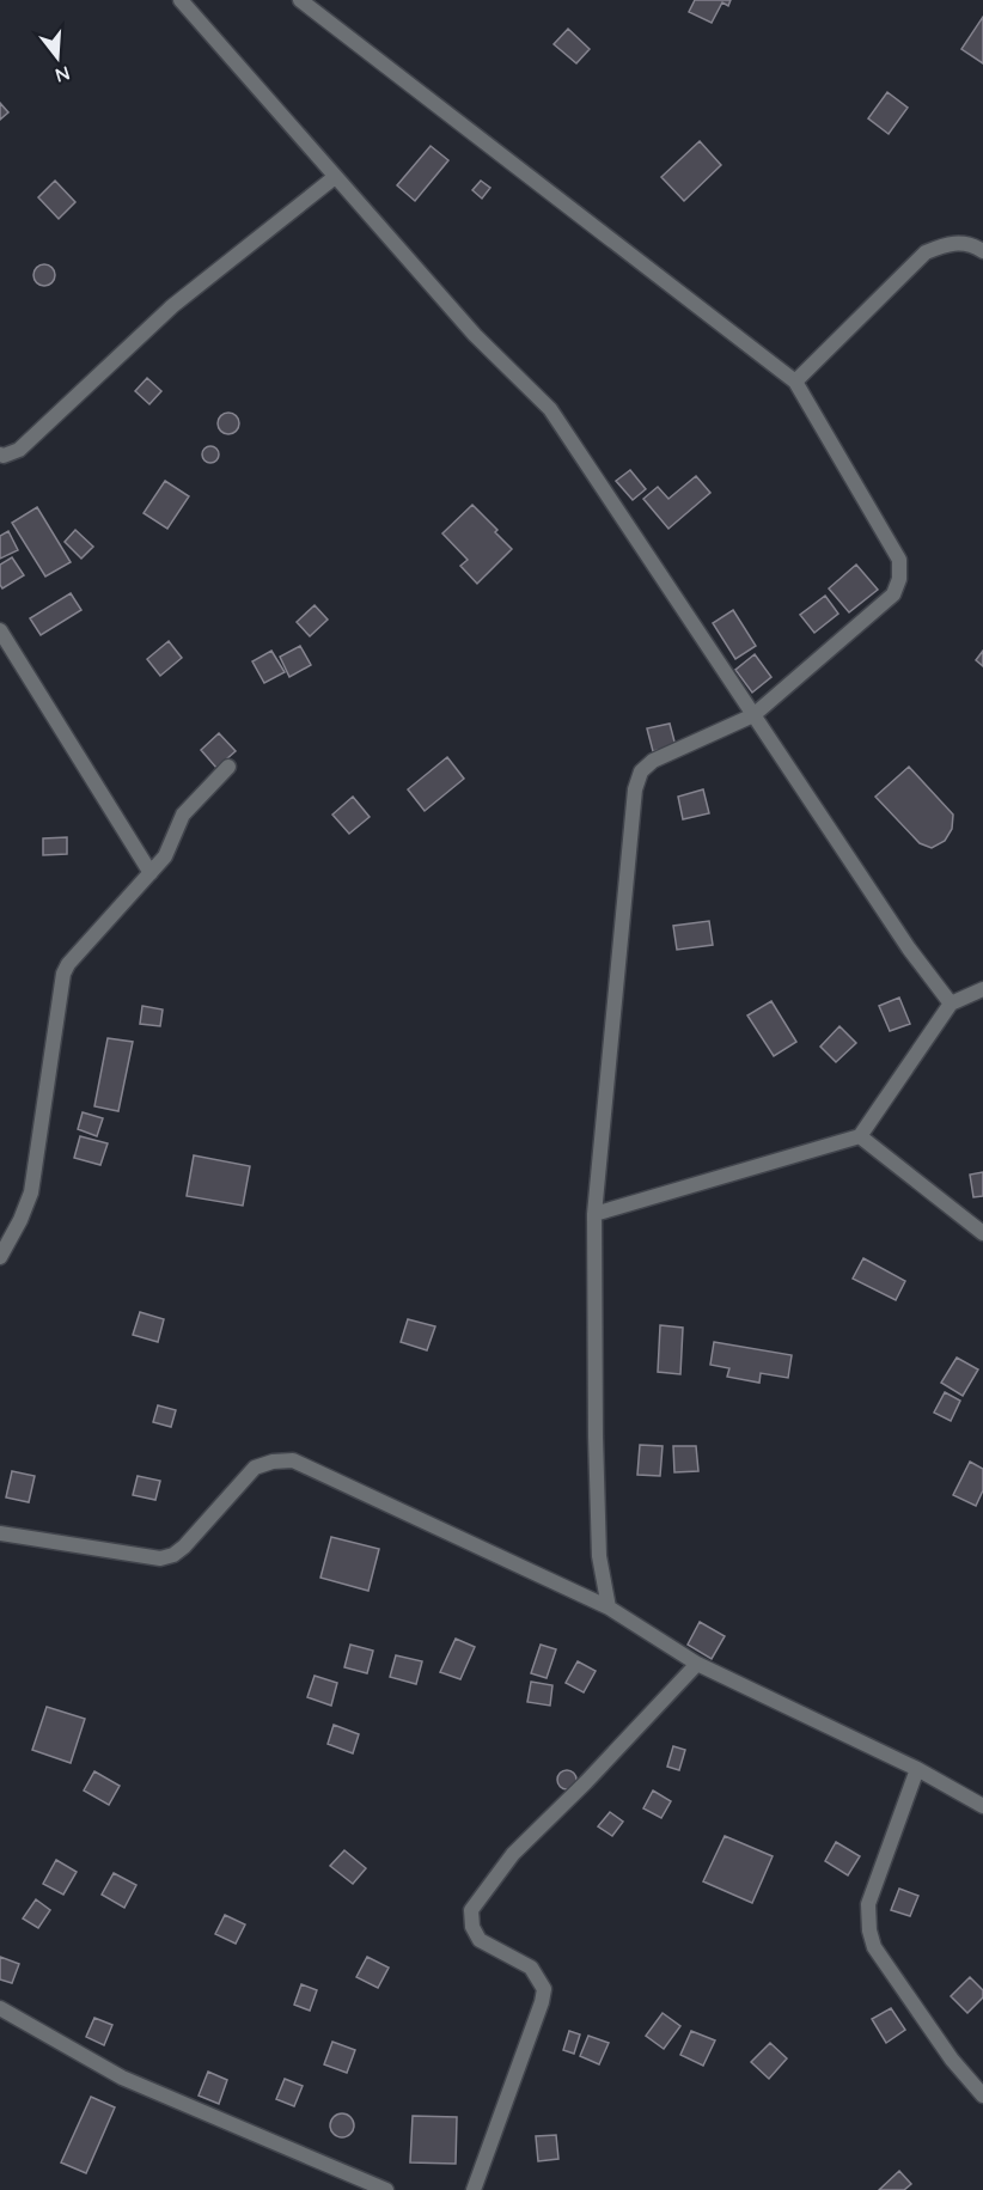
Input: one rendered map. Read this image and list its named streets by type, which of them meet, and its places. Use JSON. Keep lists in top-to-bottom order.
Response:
{
  "north": "bottom"
}
